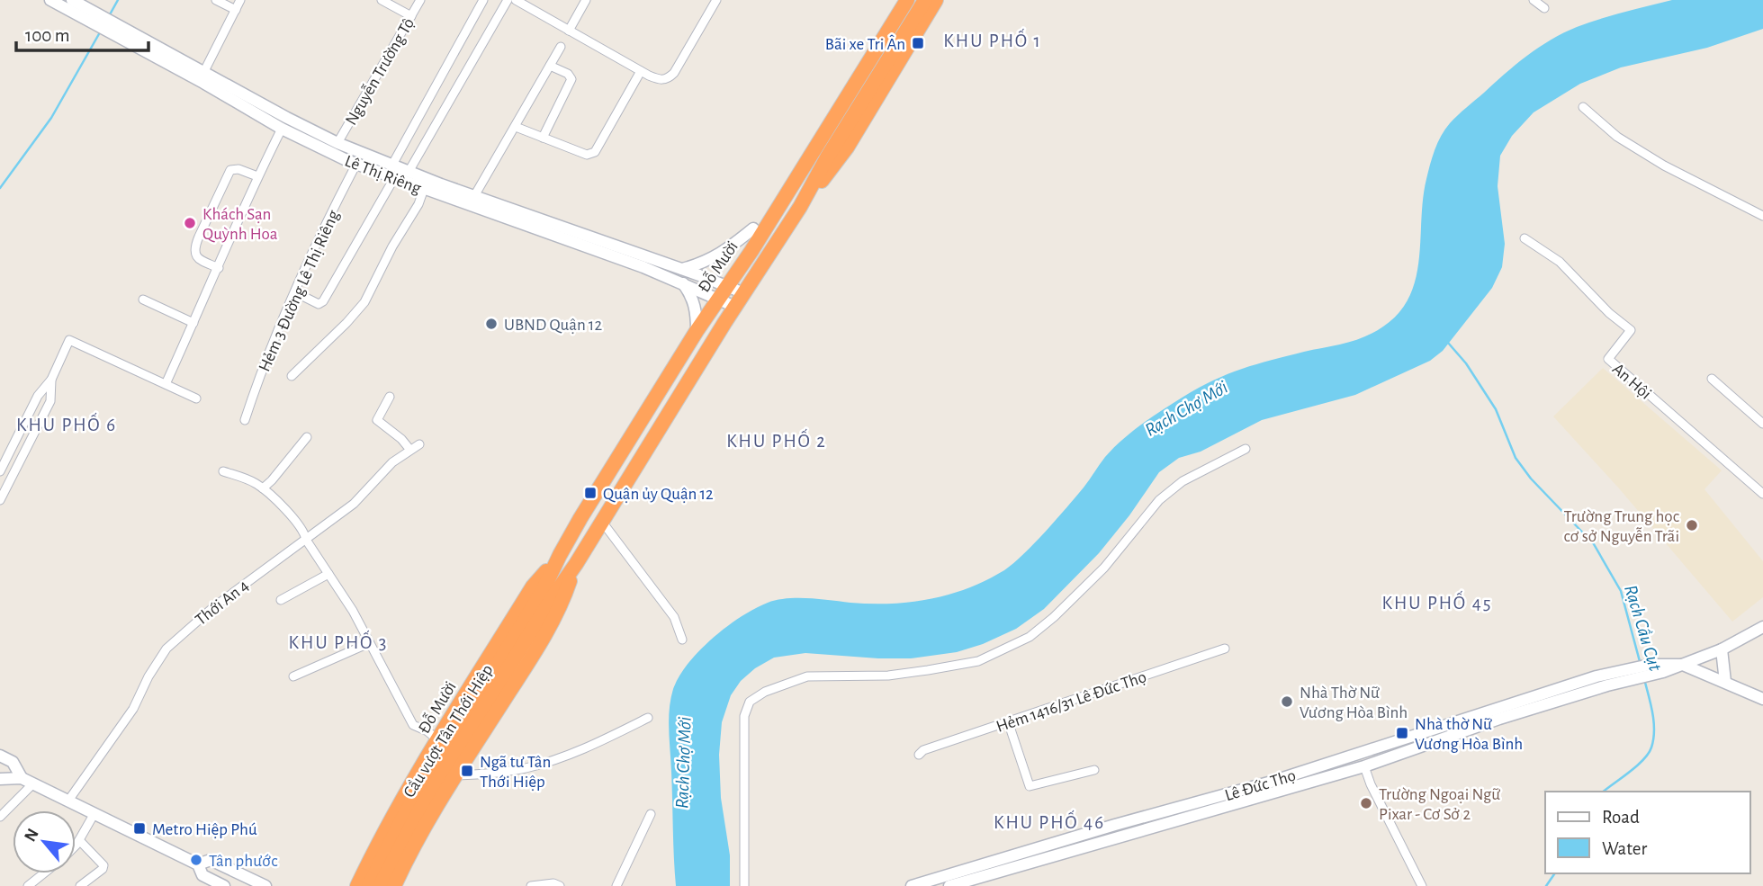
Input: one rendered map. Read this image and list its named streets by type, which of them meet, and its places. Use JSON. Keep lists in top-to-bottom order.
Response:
{
  "streets": {
    "highway": ["Đỗ Mười", "Cầu vượt Tân Thới Hiệp"],
    "main road": ["Lê Thị Riêng", "Lê Đức Thọ"],
    "street": [
      "Nguyễn Trường Tộ",
      "Hẻm 3 Đường Lê Thị Riêng",
      "An Hội",
      "Thới An 4",
      "Hẻm 1416/31 Lê Đức Thọ"
    ]
  },
  "crossings": [
    ["Nguyễn Trường Tộ", "Lê Thị Riêng"],
    ["Lê Thị Riêng", "Đỗ Mười"],
    ["Lê Thị Riêng", "Hẻm 3 Đường Lê Thị Riêng"],
    ["Đỗ Mười", "Cầu vượt Tân Thới Hiệp"]
  ],
  "districts": [
    "KHU PHỐ 1",
    "KHU PHỐ 6",
    "KHU PHỐ 2",
    "KHU PHỐ 45",
    "KHU PHỐ 3",
    "KHU PHỐ 46"
  ],
  "water": ["Rạch Chợ Mới", "Rạch Cầu Cụt"],
  "places": {
    "transit": [
      "Bãi xe Tri Ân",
      "Quận ủy Quận 12",
      "Nhà thờ Nữ Vương Hòa Bình",
      "Ngã tư Tân Thới Hiệp",
      "Metro Hiệp Phú"
    ],
    "other": [
      "Khách Sạn Quỳnh Hoa",
      "UBND Quận 12",
      "Trường Trung học cơ sở Nguyễn Trãi",
      "Nhà Thờ Nữ Vương Hòa Bình",
      "Trường Ngoại Ngữ Pixar - Cơ Sở 2",
      "Tân phước"
    ]
  },
  "legend": ["Road", "Water"],
  "scale_bar": "100 m",
  "north": "top left"
}
